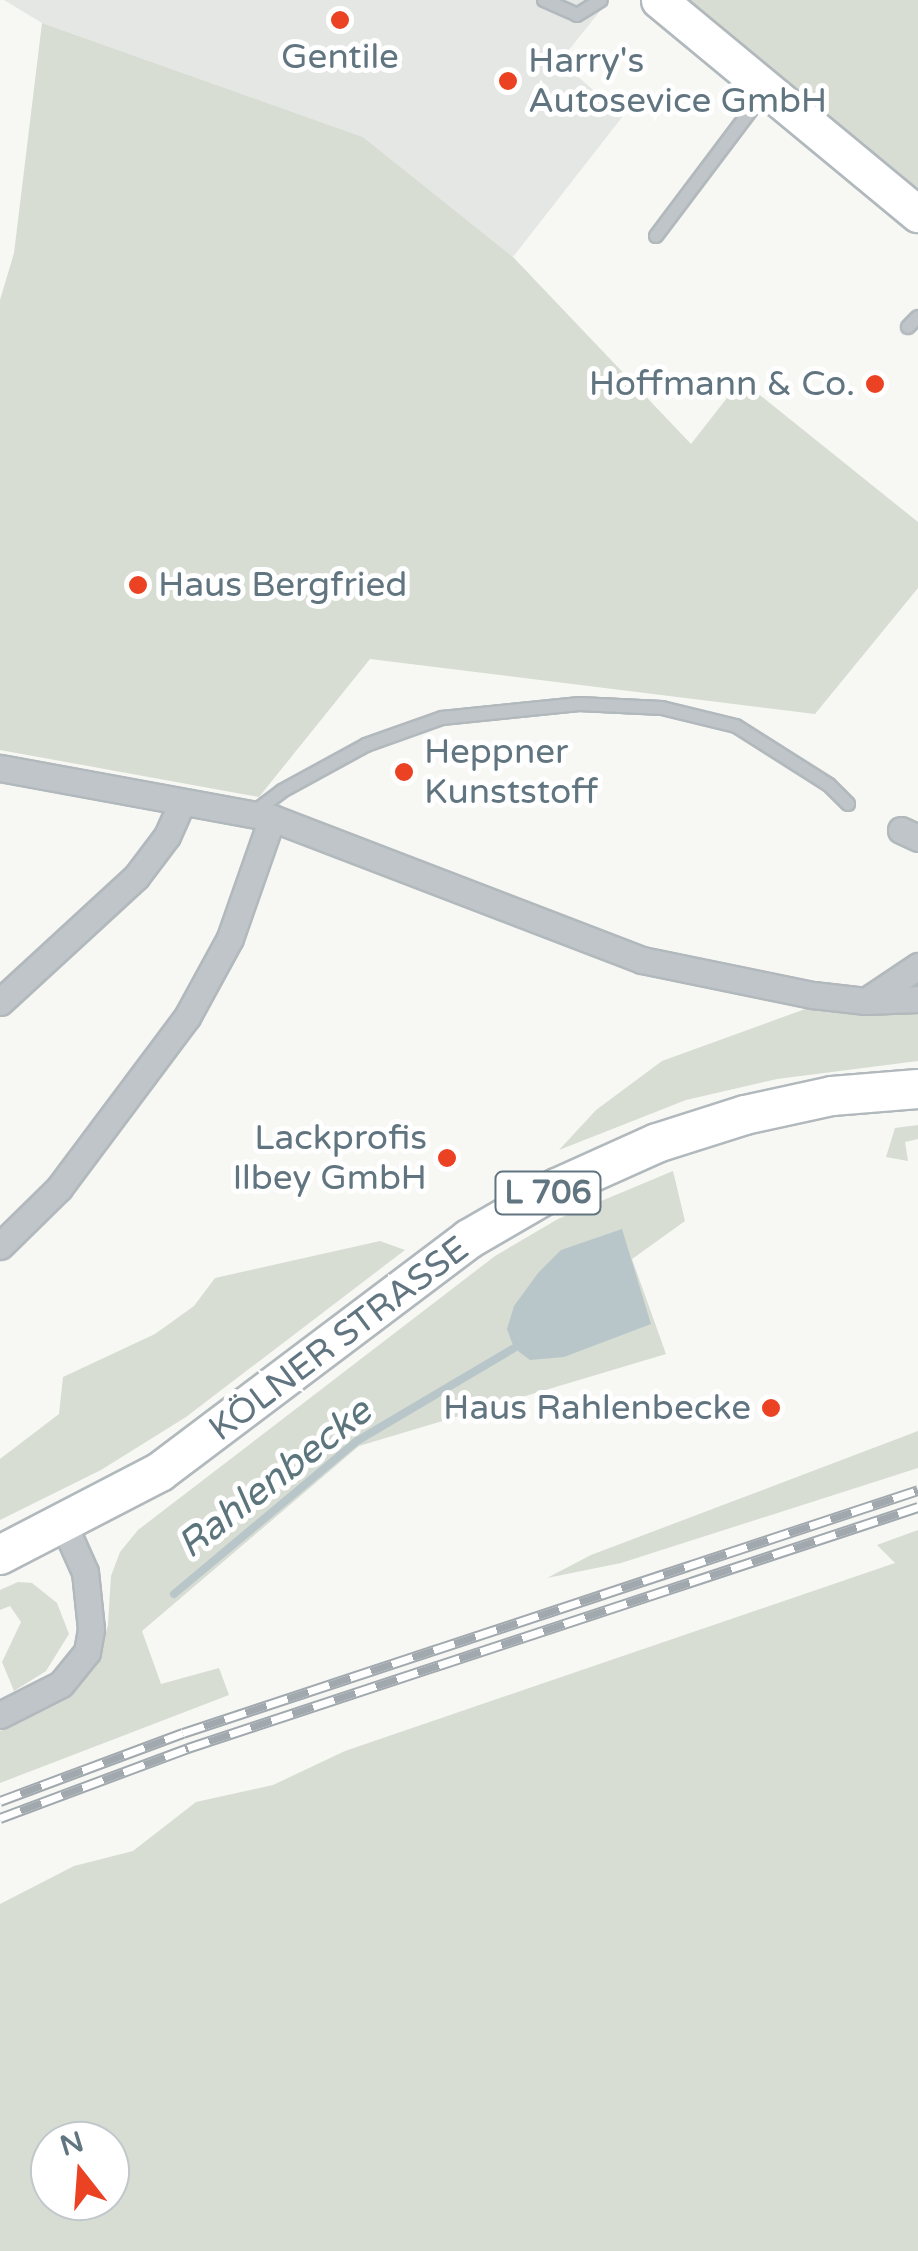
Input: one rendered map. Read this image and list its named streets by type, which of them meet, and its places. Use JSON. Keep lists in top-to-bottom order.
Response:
{
  "streets": {
    "main road": ["L 706", "KÖLNER STRASSE"]
  },
  "water": ["Rahlenbecke"],
  "places": [
    "Gentile",
    "Harry's Autosevice GmbH",
    "Hoffmann & Co.",
    "Haus Bergfried",
    "Heppner Kunststoff",
    "Lackprofis Ilbey GmbH",
    "Haus Rahlenbecke"
  ],
  "north": "top"
}
